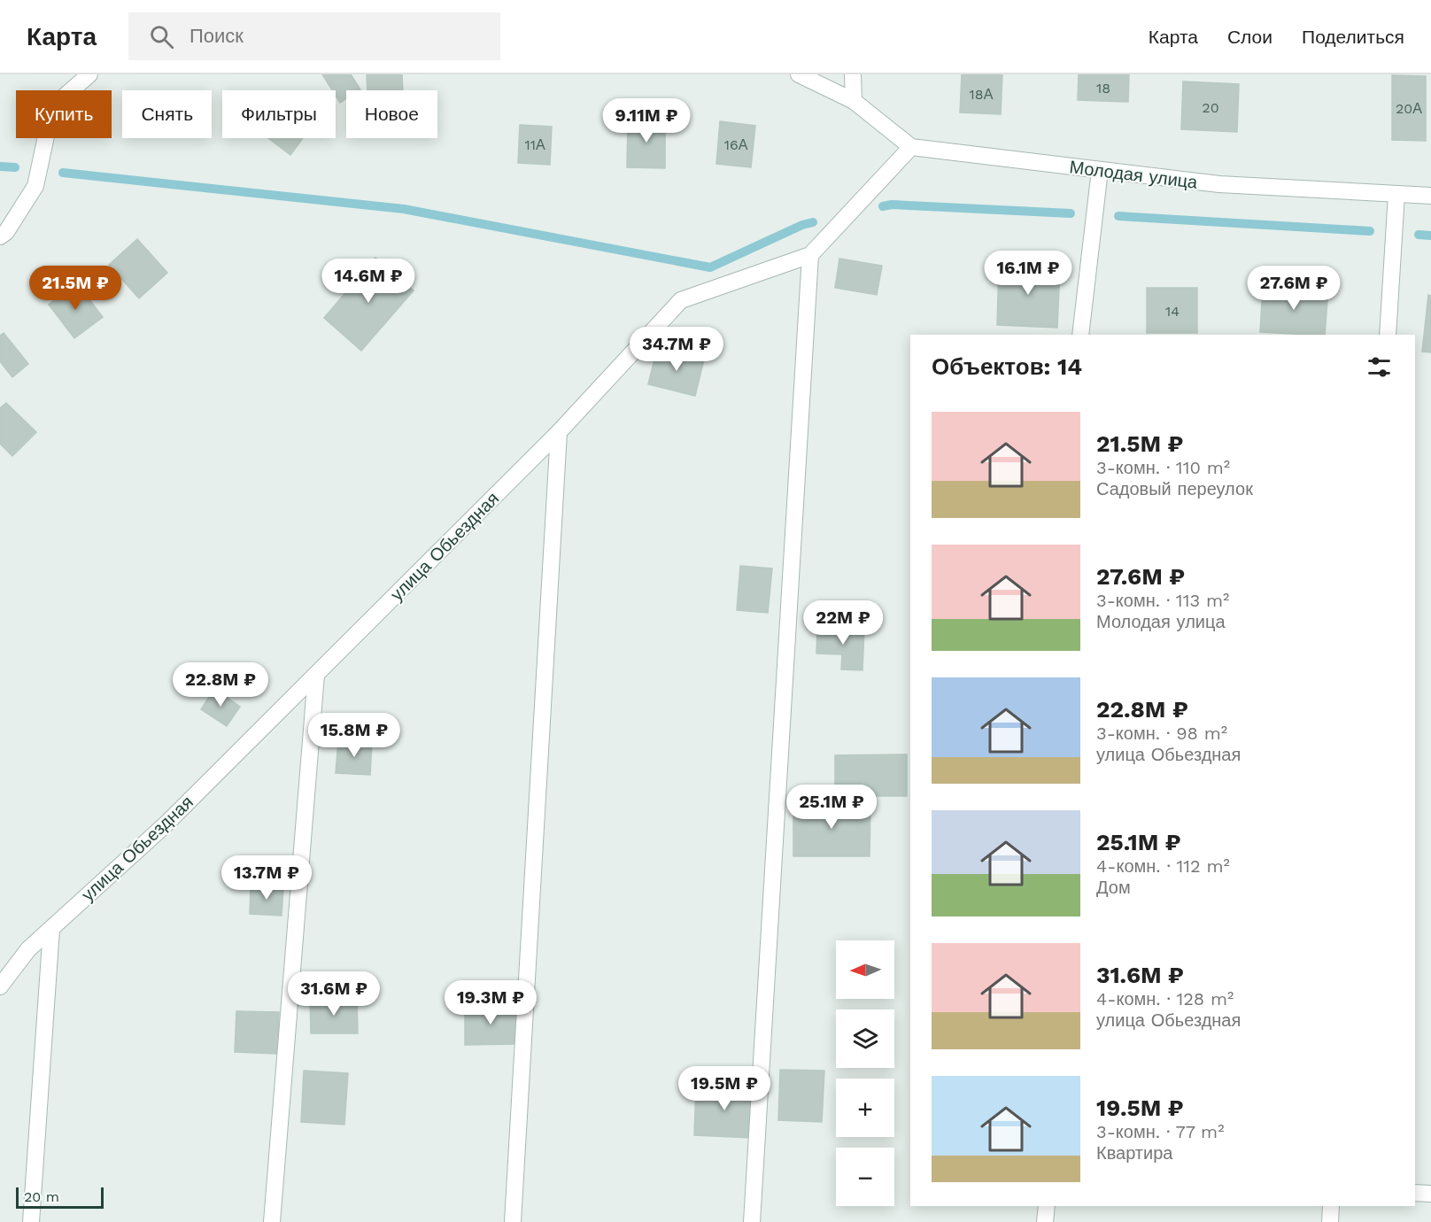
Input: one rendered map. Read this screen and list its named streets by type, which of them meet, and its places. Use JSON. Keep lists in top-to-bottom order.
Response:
{
  "streets": {
    "street": ["Молодая улица", "улица Обьездная"]
  },
  "crossings": [
    ["Молодая улица", "улица Обьездная"]
  ],
  "house_numbers": [
    "18",
    "18А",
    "20",
    "20А",
    "11А",
    "16А",
    "14"
  ],
  "scale_bar": "20 m",
  "north": "left",
  "page": {
    "header": "Карта",
    "search": "Поиск",
    "nav": ["Карта", "Слои", "Поделиться"],
    "chip": [
      "Купить",
      "Снять",
      "Фильтры",
      "Новое"
    ],
    "price": [
      "9.11M ₽",
      "16.1M ₽",
      "14.6M ₽",
      "21.5M ₽",
      "27.6M ₽",
      "34.7M ₽",
      "22M ₽",
      "22.8M ₽",
      "15.8M ₽",
      "25.1M ₽",
      "13.7M ₽",
      "31.6M ₽",
      "19.3M ₽",
      "19.5M ₽"
    ],
    "heading": "Объектов: 14",
    "list": [
      {
        "name": "21.5M ₽",
        "note": "3-комн. · 110 m² · Садовый переулок"
      },
      {
        "name": "27.6M ₽",
        "note": "3-комн. · 113 m² · Молодая улица"
      },
      {
        "name": "22.8M ₽",
        "note": "3-комн. · 98 m² · улица Обьездная"
      },
      {
        "name": "25.1M ₽",
        "note": "4-комн. · 112 m² · Дом"
      },
      {
        "name": "31.6M ₽",
        "note": "4-комн. · 128 m² · улица Обьездная"
      },
      {
        "name": "19.5M ₽",
        "note": "3-комн. · 77 m² · Квартира"
      }
    ],
    "map_buttons": ["+", "−"],
    "scale": "20 m"
  }
}
